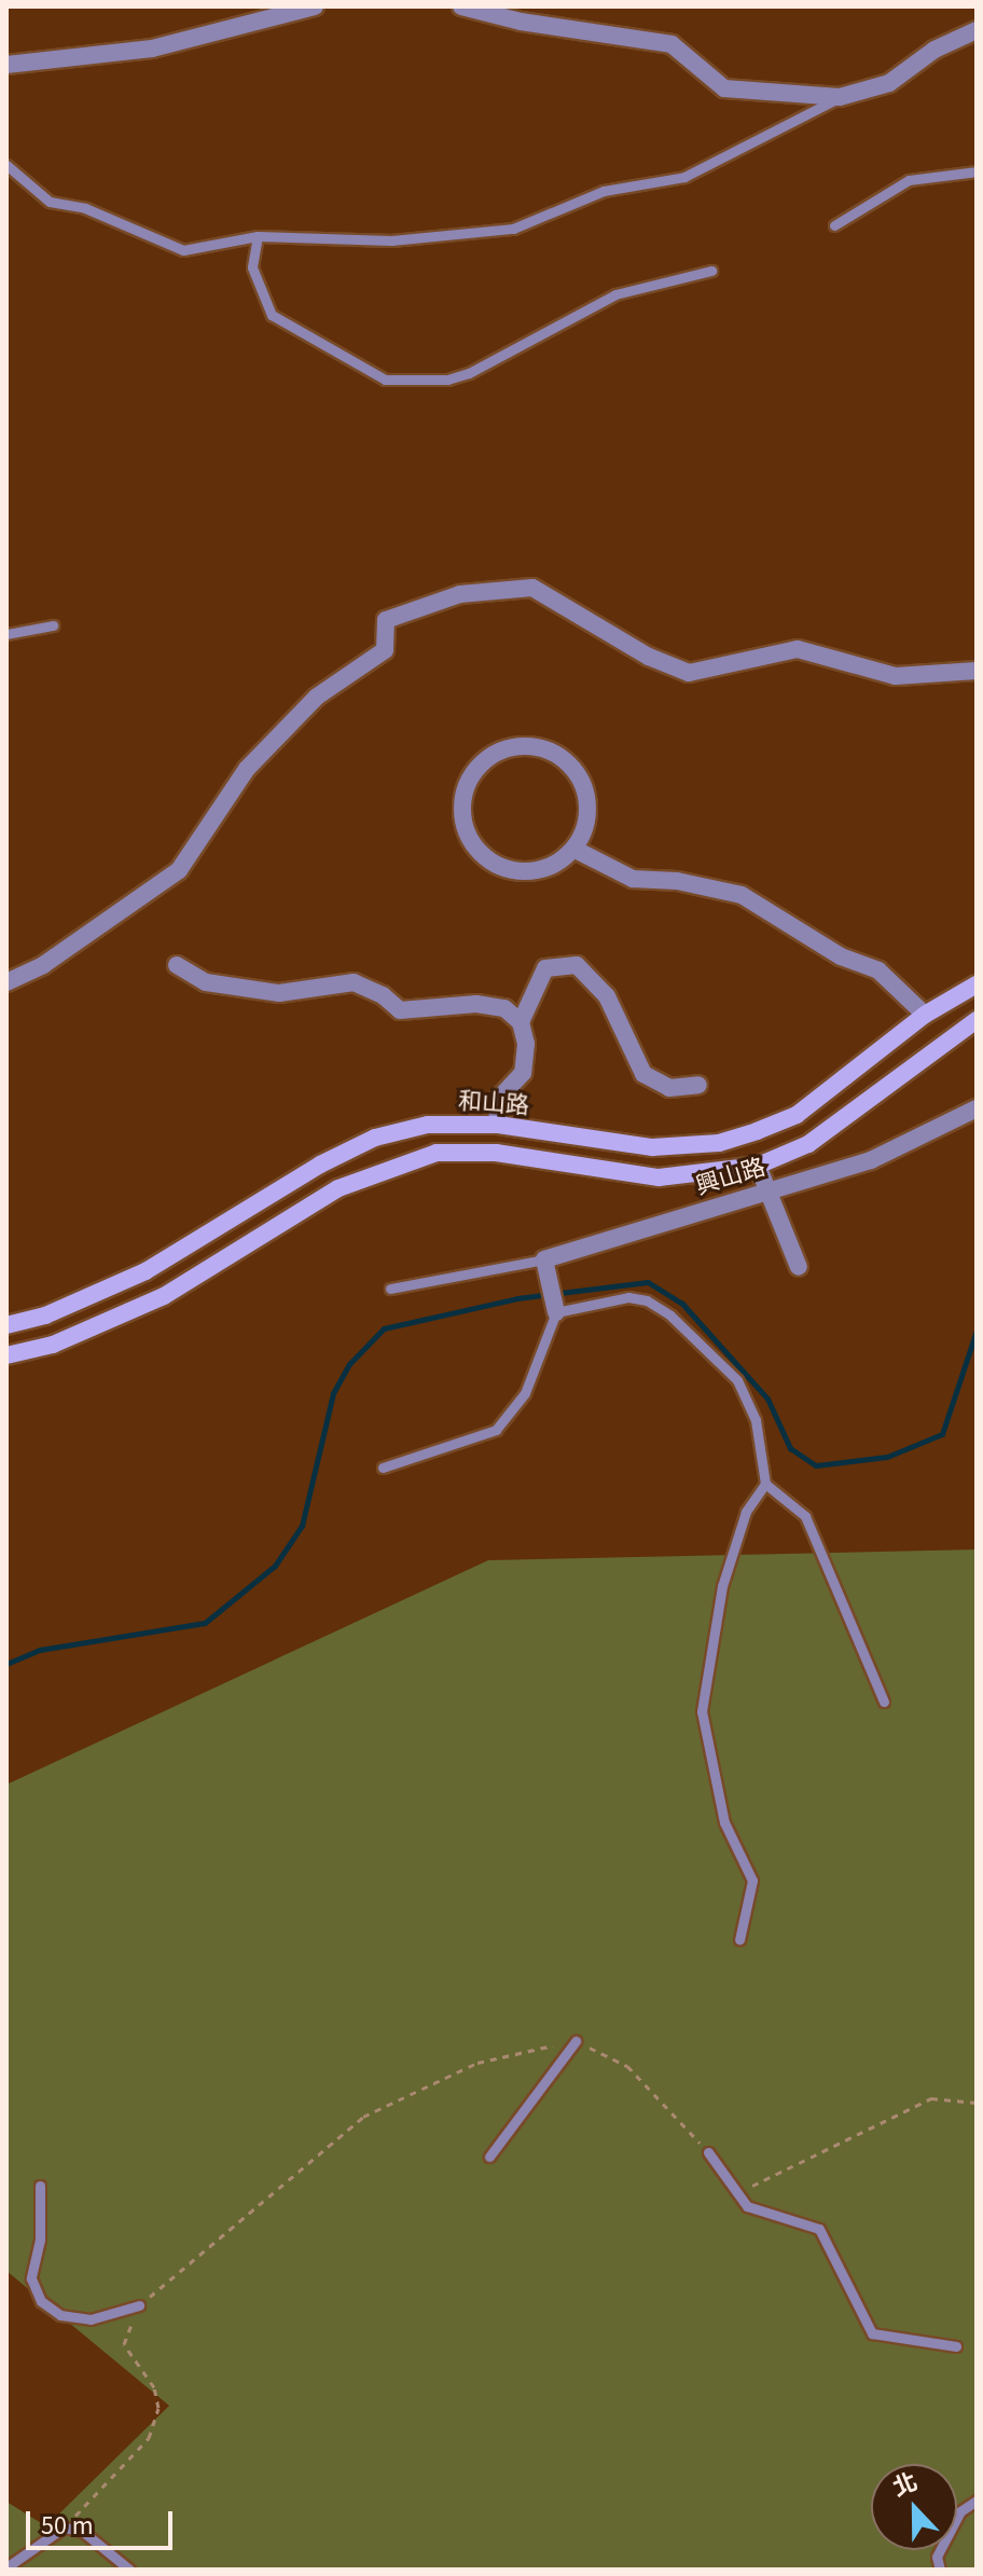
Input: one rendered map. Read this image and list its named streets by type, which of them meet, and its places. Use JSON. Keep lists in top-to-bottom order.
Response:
{
  "streets": {
    "main road": ["和山路"],
    "street": ["興山路"]
  },
  "scale_bar": "50 m",
  "north": "top"
}
